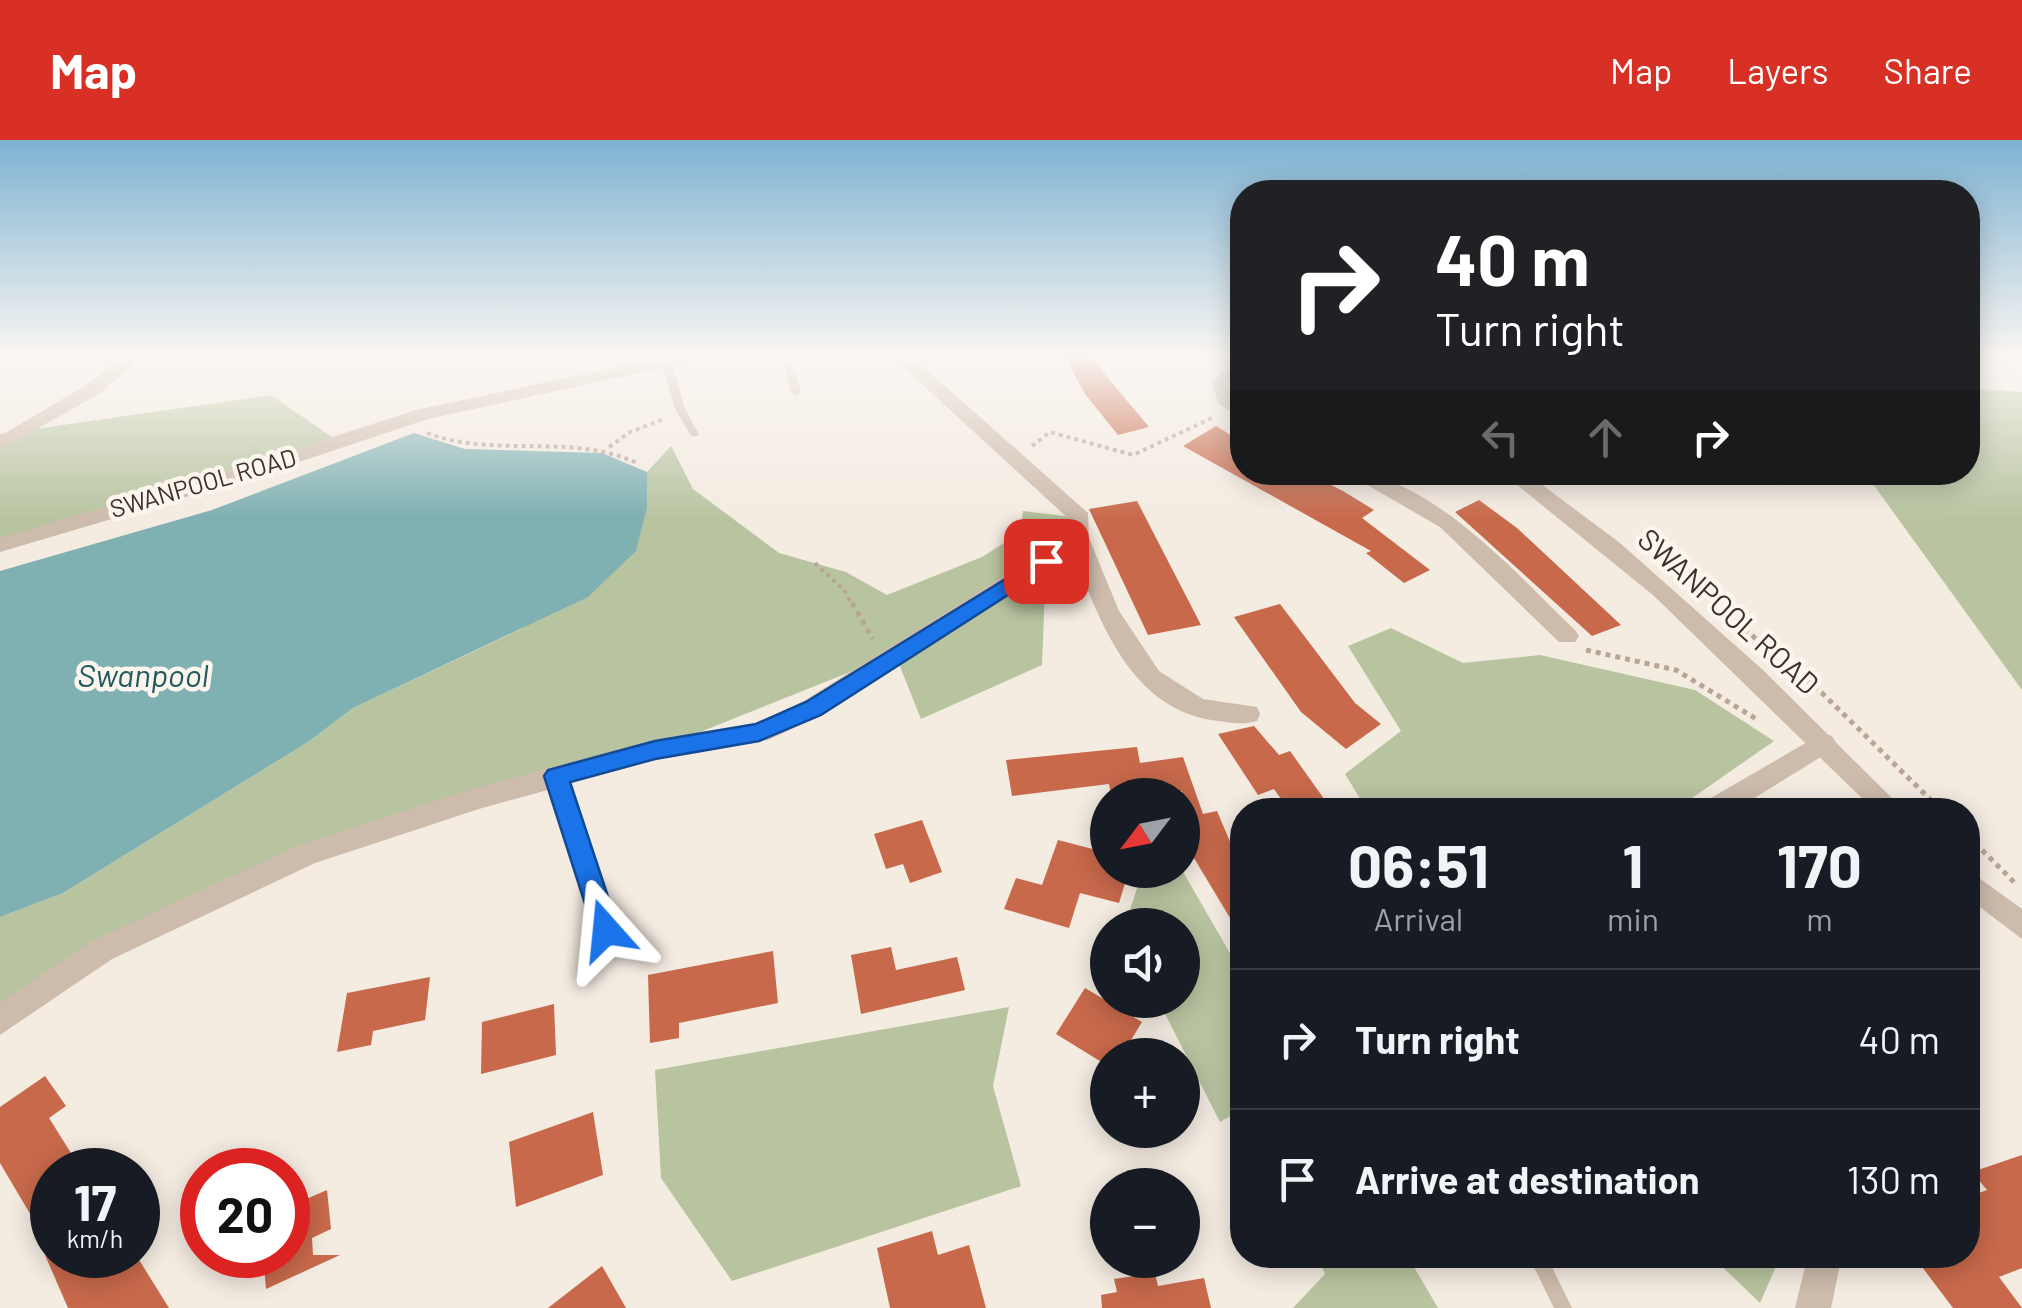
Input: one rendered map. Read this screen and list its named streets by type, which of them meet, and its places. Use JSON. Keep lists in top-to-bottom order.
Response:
{
  "streets": {
    "street": ["SWANPOOL ROAD"]
  },
  "water": ["Swanpool"],
  "north": "bottom left",
  "page": {
    "header": "Map",
    "nav": ["Map", "Layers", "Share"],
    "turn": ["40 m", "Turn right"],
    "map_buttons": ["+", "−"],
    "eta": [
      "06:51",
      "Arrival",
      "1",
      "min",
      "170",
      "m"
    ],
    "list": [
      {
        "name": "Turn right",
        "value": "40 m"
      },
      {
        "name": "Arrive at destination",
        "value": "130 m"
      }
    ],
    "speed": "17 km/h",
    "limit": "20"
  }
}
